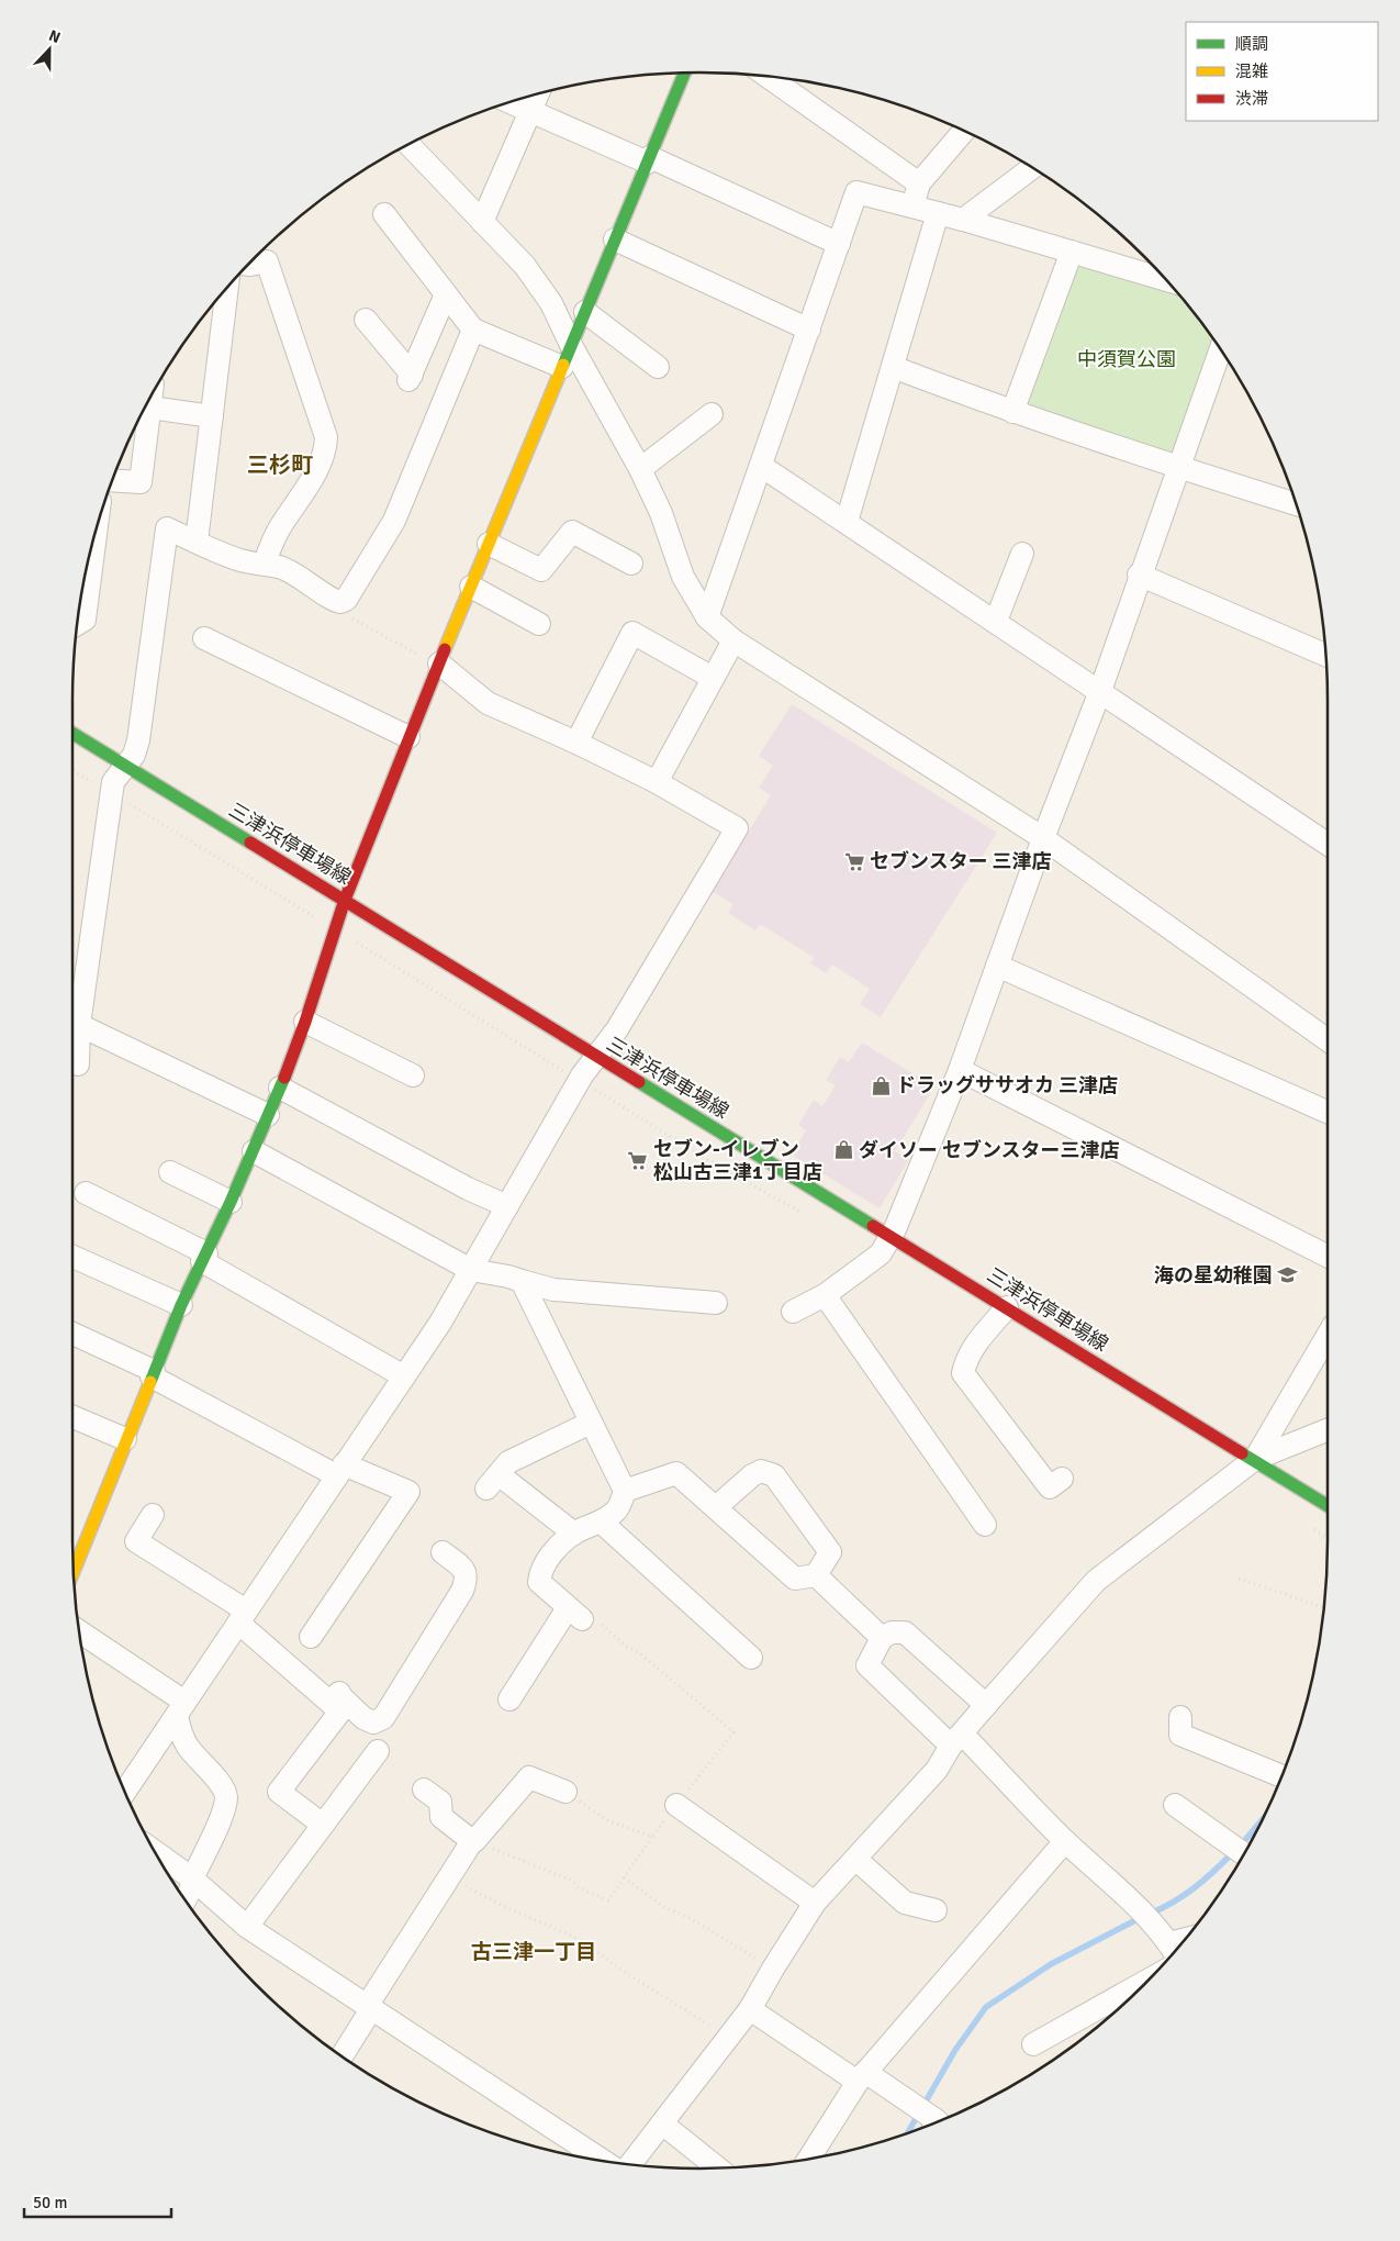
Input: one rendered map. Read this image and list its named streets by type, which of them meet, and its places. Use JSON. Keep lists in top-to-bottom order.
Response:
{
  "streets": {
    "street": ["三津浜停車場線"]
  },
  "districts": ["三杉町", "古三津一丁目"],
  "parks": ["中須賀公園"],
  "places": {
    "supermarket": ["セブンスター 三津店", "セブン-イレブン 松山古三津1丁目店"],
    "shop": ["ドラッグササオカ 三津店", "ダイソー セブンスター三津店"],
    "school or university": ["海の星幼稚園"]
  },
  "legend": ["順調", "混雑", "渋滞"],
  "scale_bar": "50 m",
  "north": "top"
}
